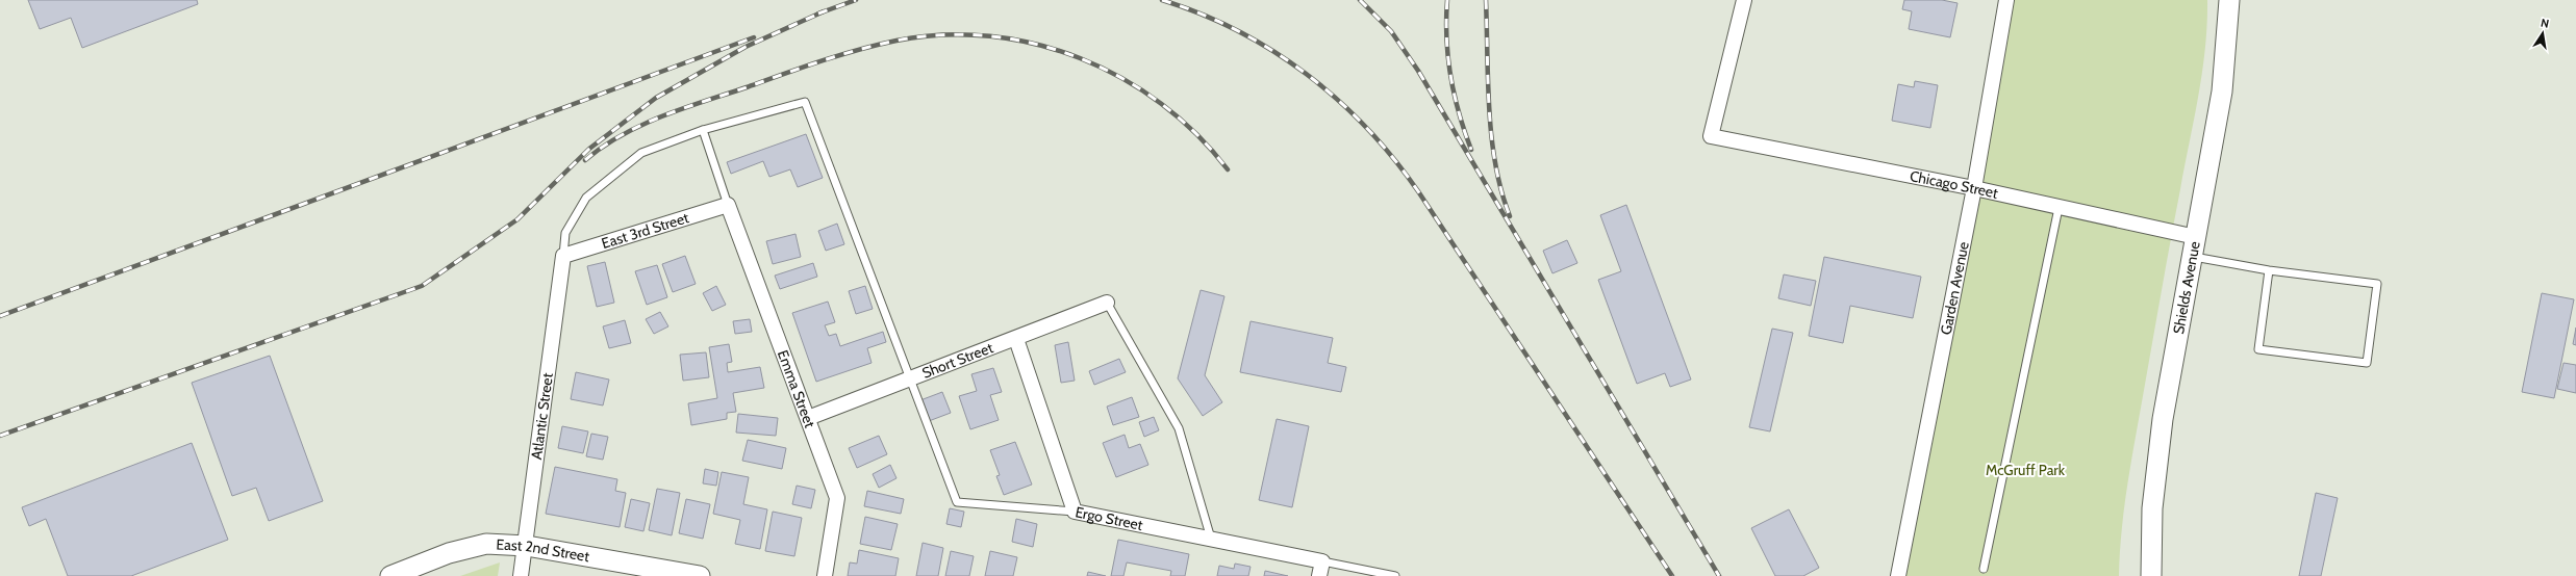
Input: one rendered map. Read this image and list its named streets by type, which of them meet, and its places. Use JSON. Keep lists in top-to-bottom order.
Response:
{
  "streets": {
    "main road": ["Shields Avenue", "East 2nd Street"],
    "street": [
      "Chicago Street",
      "East 3rd Street",
      "Garden Avenue",
      "Short Street",
      "Emma Street",
      "Atlantic Street",
      "Ergo Street"
    ]
  },
  "crossings": [
    ["Chicago Street", "Garden Avenue"],
    ["Chicago Street", "Shields Avenue"],
    ["East 3rd Street", "Emma Street"],
    ["East 3rd Street", "Atlantic Street"],
    ["Short Street", "Emma Street"],
    ["Short Street", "Ergo Street"],
    ["Atlantic Street", "East 2nd Street"]
  ],
  "parks": ["McGruff Park"],
  "north": "top"
}
